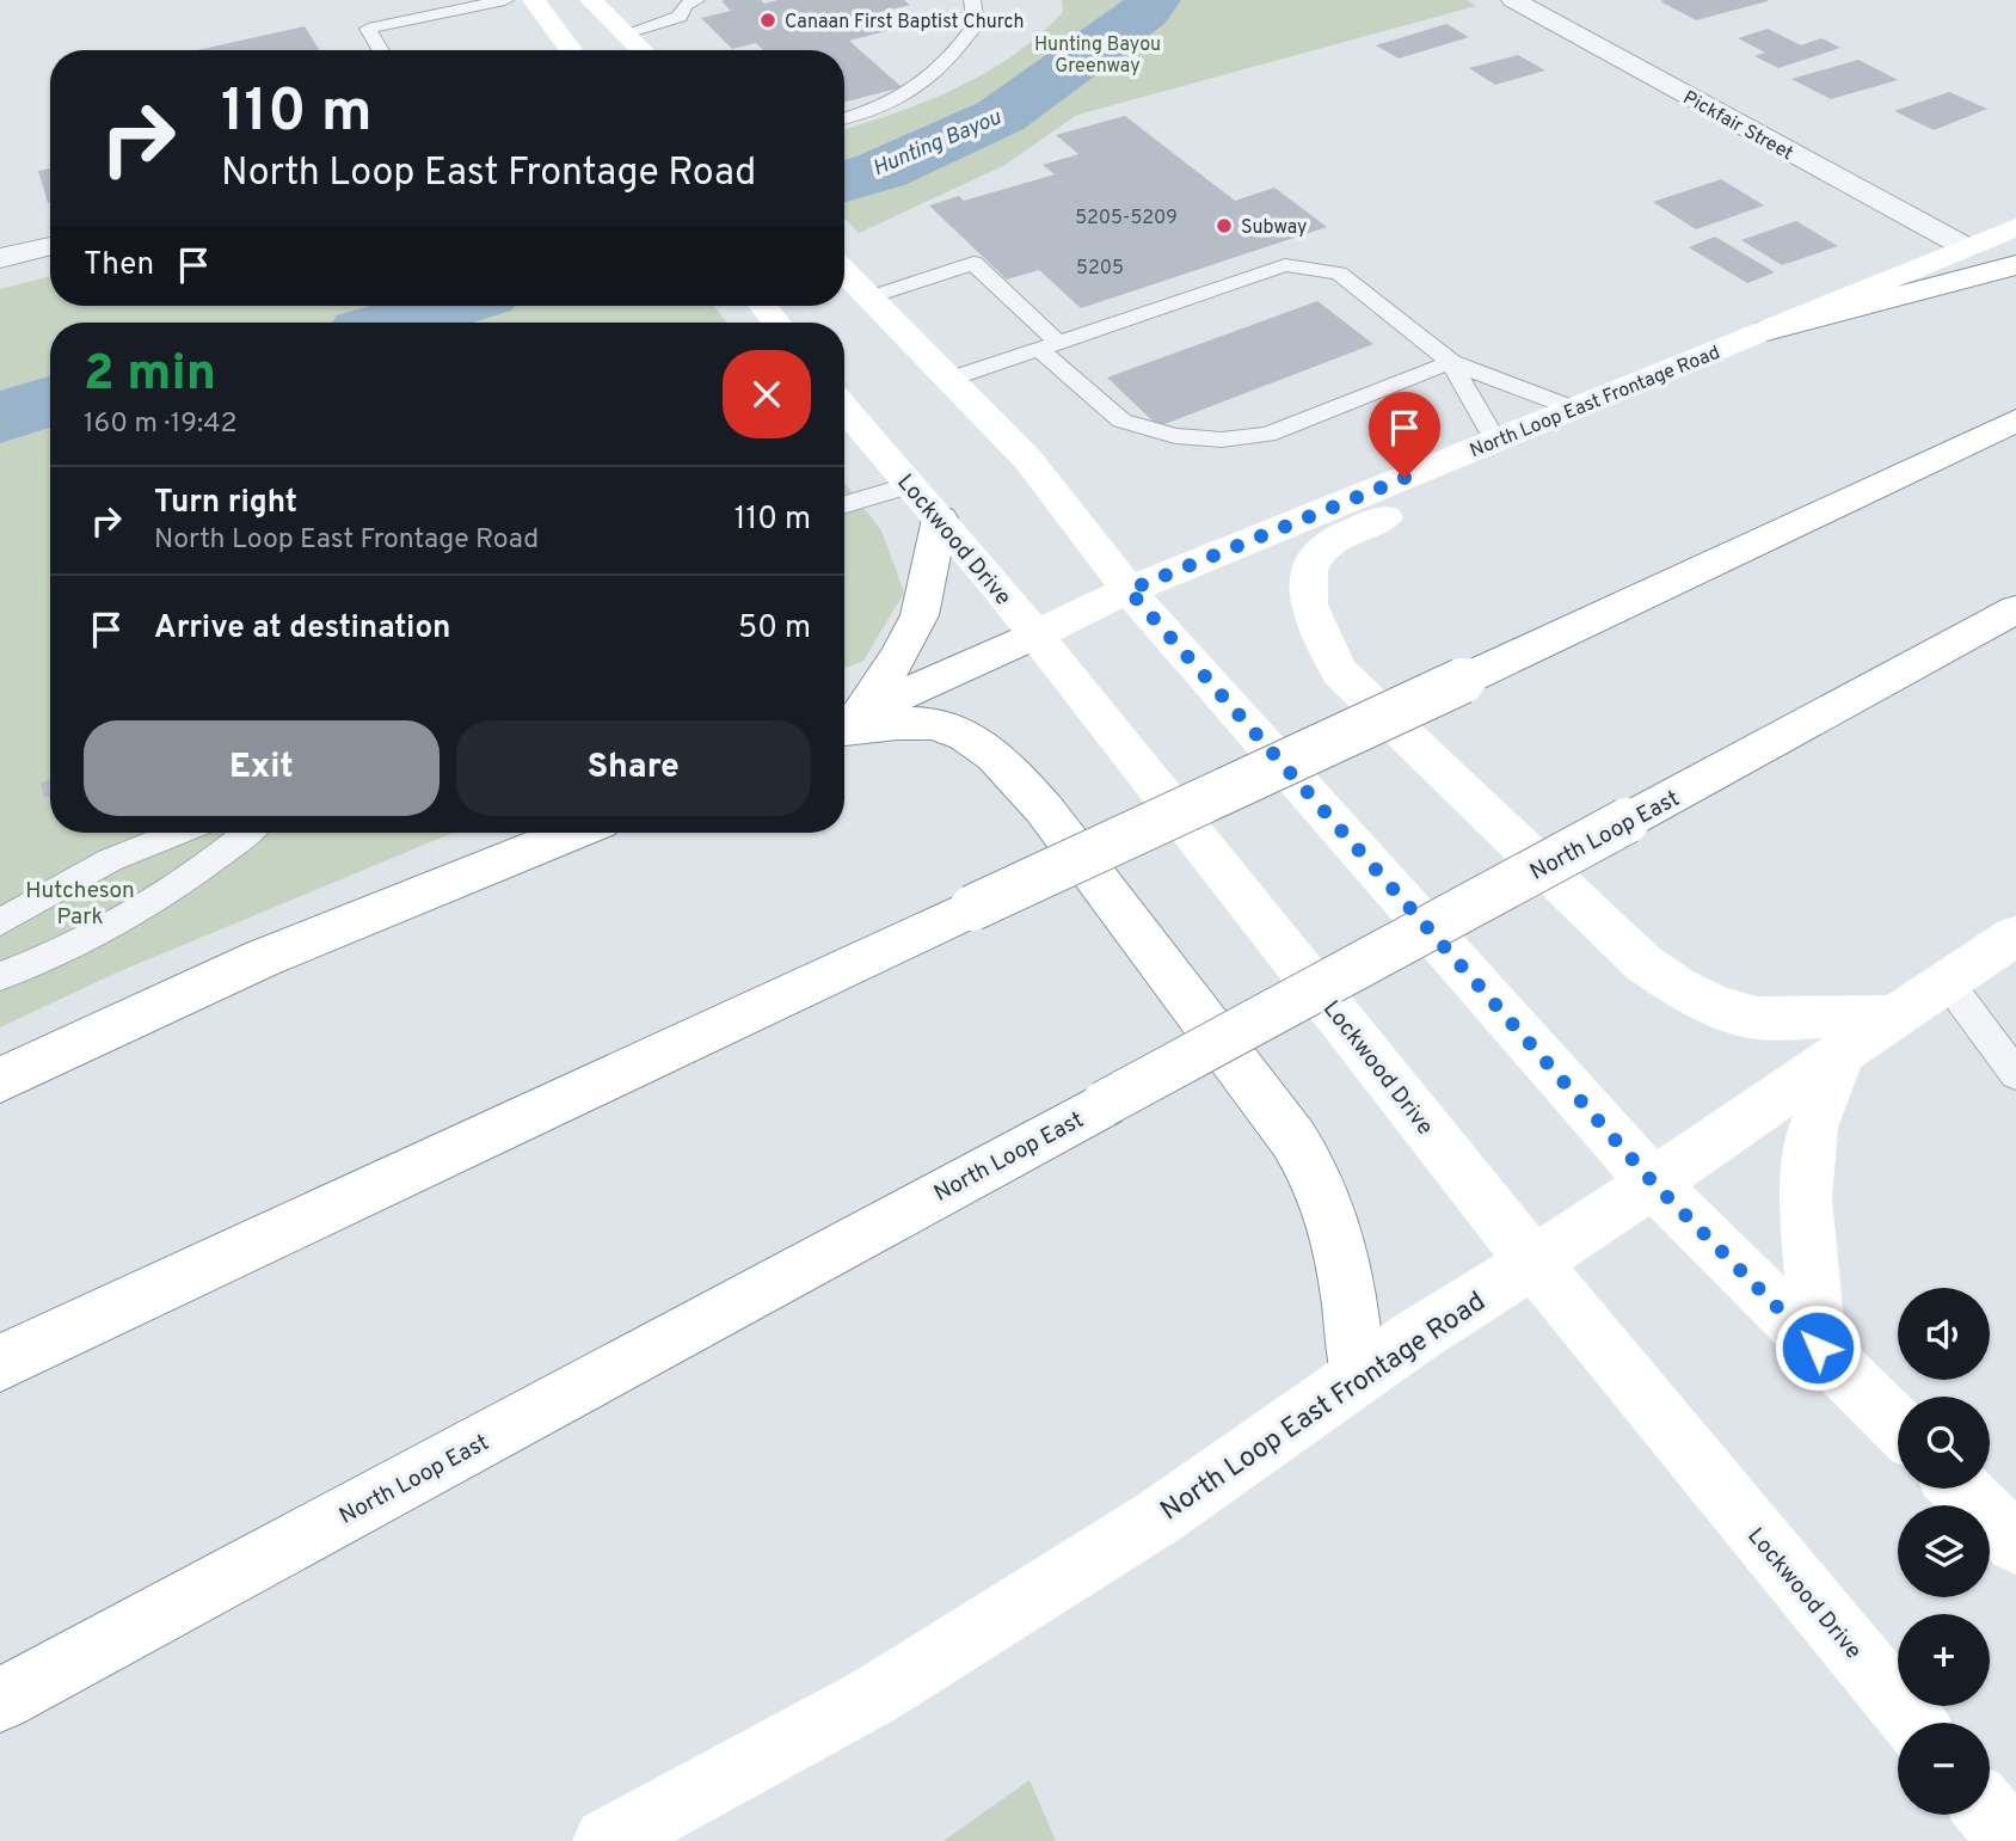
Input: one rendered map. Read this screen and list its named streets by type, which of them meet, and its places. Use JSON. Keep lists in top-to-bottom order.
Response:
{
  "streets": {
    "main road": ["North Loop East Frontage Road", "Lockwood Drive", "North Loop East"],
    "street": ["Pickfair Street"]
  },
  "crossings": [
    ["Pickfair Street", "North Loop East Frontage Road"],
    ["North Loop East Frontage Road", "Lockwood Drive"]
  ],
  "water": ["Hunting Bayou"],
  "parks": ["Hunting Bayou Greenway", "Hutcheson Park"],
  "places": ["Canaan First Baptist Church", "Subway"],
  "house_numbers": ["5205-5209", "5205"],
  "page": {
    "turn": ["110 m", "North Loop East Frontage Road"],
    "then": "Then",
    "heading": ["2 min", "160 m · 19:42"],
    "list": [
      {
        "name": "Turn right",
        "note": "North Loop East Frontage Road",
        "value": "110 m"
      },
      {
        "name": "Arrive at destination",
        "value": "50 m"
      }
    ],
    "buttons": ["Exit", "Share"],
    "map_buttons": ["+", "−"]
  }
}
